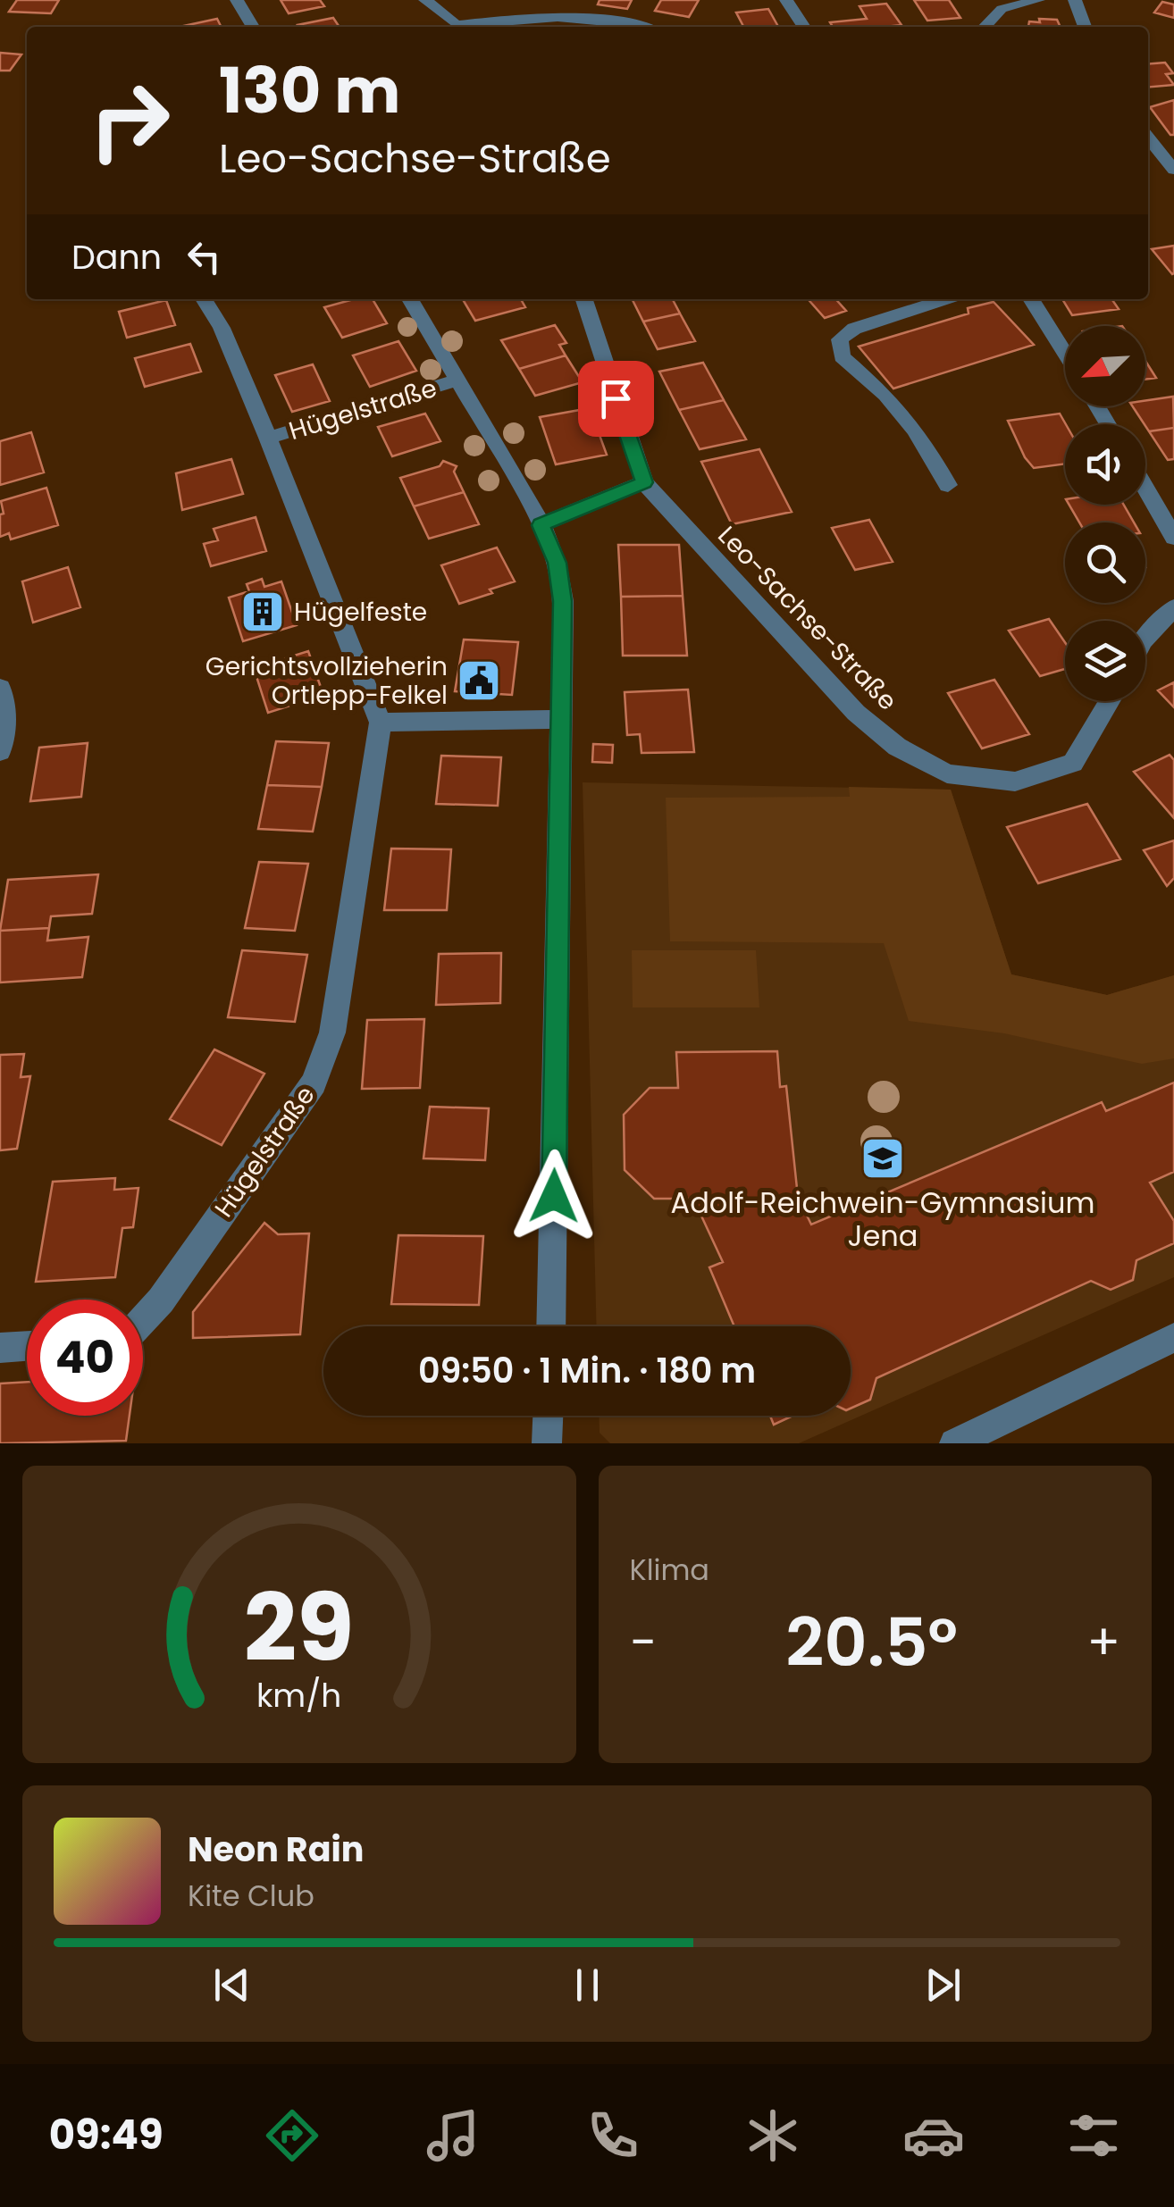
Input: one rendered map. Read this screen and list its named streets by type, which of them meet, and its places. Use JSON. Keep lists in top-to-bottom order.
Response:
{
  "streets": {
    "street": ["Hügelstraße", "Leo-Sachse-Straße"]
  },
  "places": {
    "building": ["Hügelfeste"],
    "public building": ["Gerichtsvollzieherin Ortlepp-Felkel"],
    "school or university": ["Adolf-Reichwein-Gymnasium Jena"]
  },
  "north": "bottom left",
  "page": {
    "turn": ["130 m", "Leo-Sachse-Straße"],
    "then": "Dann",
    "limit": "40",
    "trip": "09:50 · 1 Min. · 180 m",
    "tile": "Klima",
    "heat": ["−", "20.5°", "+"],
    "song": ["Neon Rain", "Kite Club"],
    "tabs": "09:49",
    "gauge": ["29", "km/h"]
  }
}
